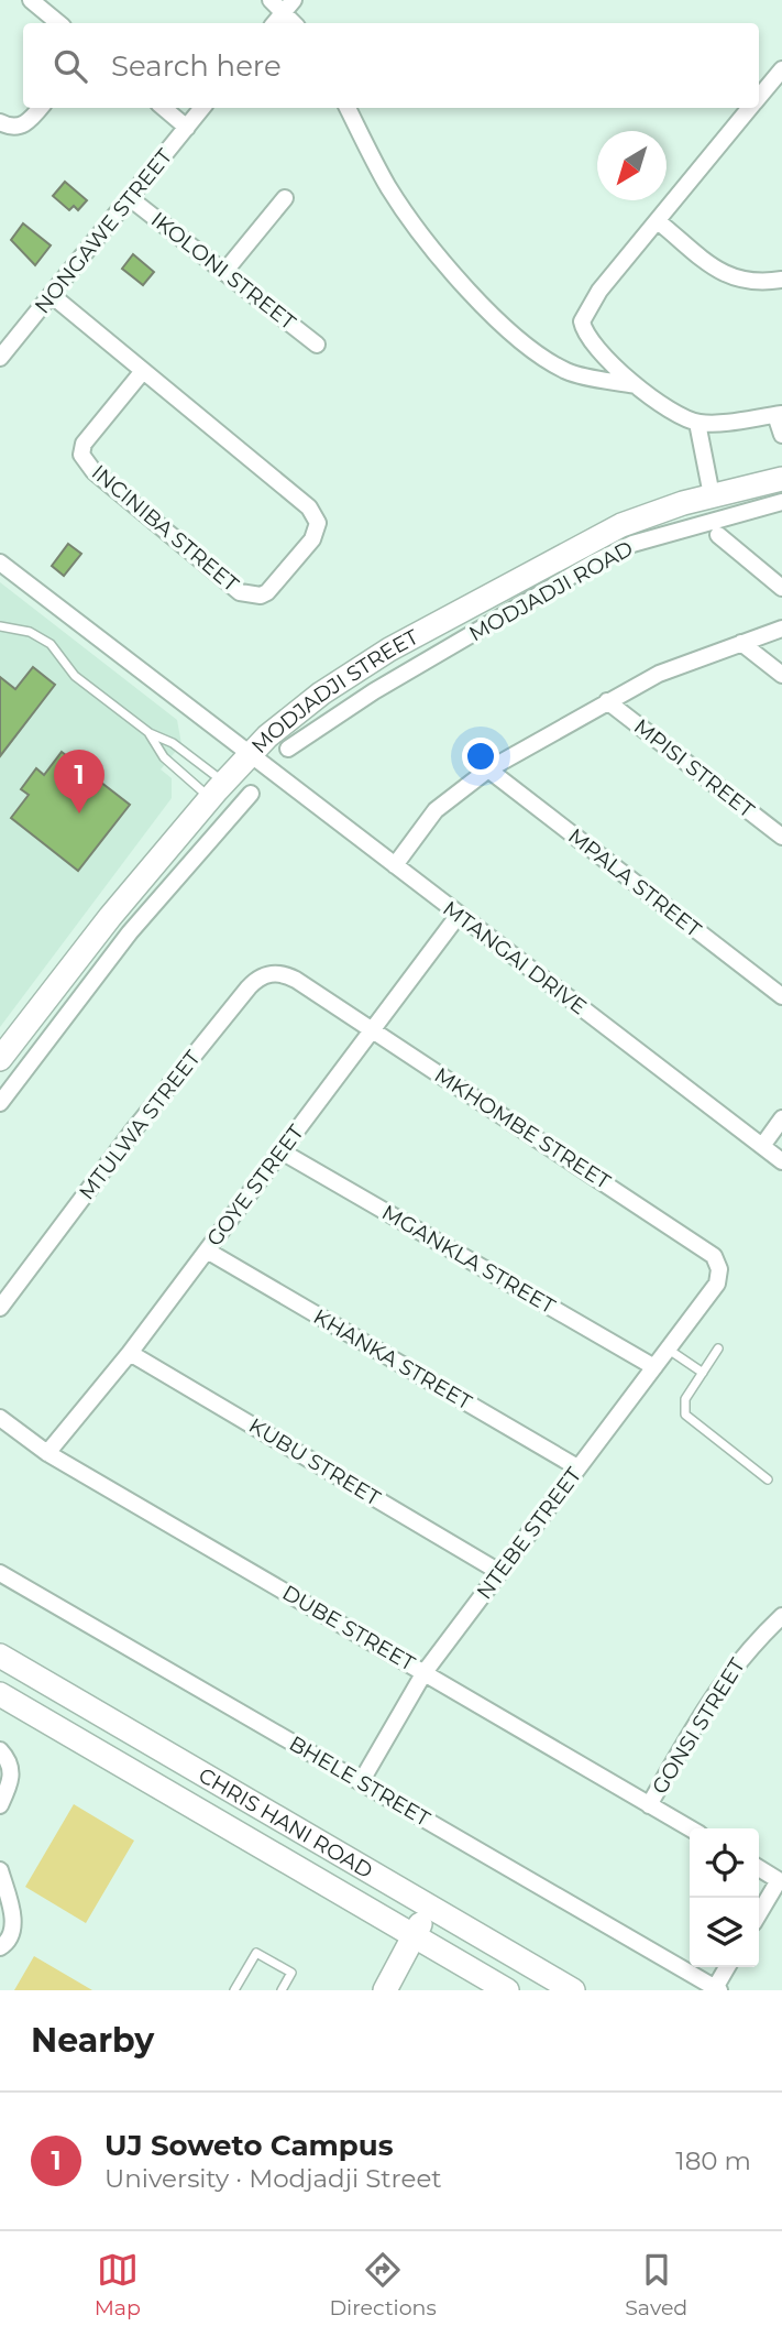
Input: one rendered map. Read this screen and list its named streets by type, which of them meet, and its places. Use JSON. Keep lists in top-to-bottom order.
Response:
{
  "streets": {
    "main road": ["MODJADJI STREET", "CHRIS HANI ROAD"],
    "street": [
      "NONGAWE STREET",
      "IKOLONI STREET",
      "INCINIBA STREET",
      "MODJADJI ROAD",
      "MPISI STREET",
      "MPALA STREET",
      "MTANGAI DRIVE",
      "MTULWA STREET",
      "MKHOMBE STREET",
      "GOYE STREET",
      "MGANKLA STREET",
      "KHANKA STREET",
      "KUBU STREET",
      "NTEBE STREET",
      "DUBE STREET",
      "GONSI STREET",
      "BHELE STREET"
    ]
  },
  "crossings": [
    ["NONGAWE STREET", "IKOLONI STREET"],
    ["NONGAWE STREET", "INCINIBA STREET"],
    ["MODJADJI STREET", "MTANGAI DRIVE"],
    ["MTANGAI DRIVE", "GOYE STREET"],
    ["MTULWA STREET", "MKHOMBE STREET"],
    ["MKHOMBE STREET", "GOYE STREET"],
    ["MKHOMBE STREET", "NTEBE STREET"],
    ["GOYE STREET", "MGANKLA STREET"],
    ["GOYE STREET", "KHANKA STREET"],
    ["GOYE STREET", "KUBU STREET"],
    ["GOYE STREET", "DUBE STREET"],
    ["MGANKLA STREET", "NTEBE STREET"],
    ["KHANKA STREET", "NTEBE STREET"],
    ["KUBU STREET", "NTEBE STREET"],
    ["NTEBE STREET", "DUBE STREET"],
    ["NTEBE STREET", "BHELE STREET"],
    ["DUBE STREET", "GONSI STREET"]
  ],
  "north": "bottom left",
  "page": {
    "search": "Search here",
    "pins": "1",
    "heading": "Nearby",
    "list": [
      {
        "mark": "1",
        "name": "UJ Soweto Campus",
        "note": "University · Modjadji Street",
        "value": "180 m"
      }
    ],
    "nav": ["Map", "Directions", "Saved"]
  }
}
